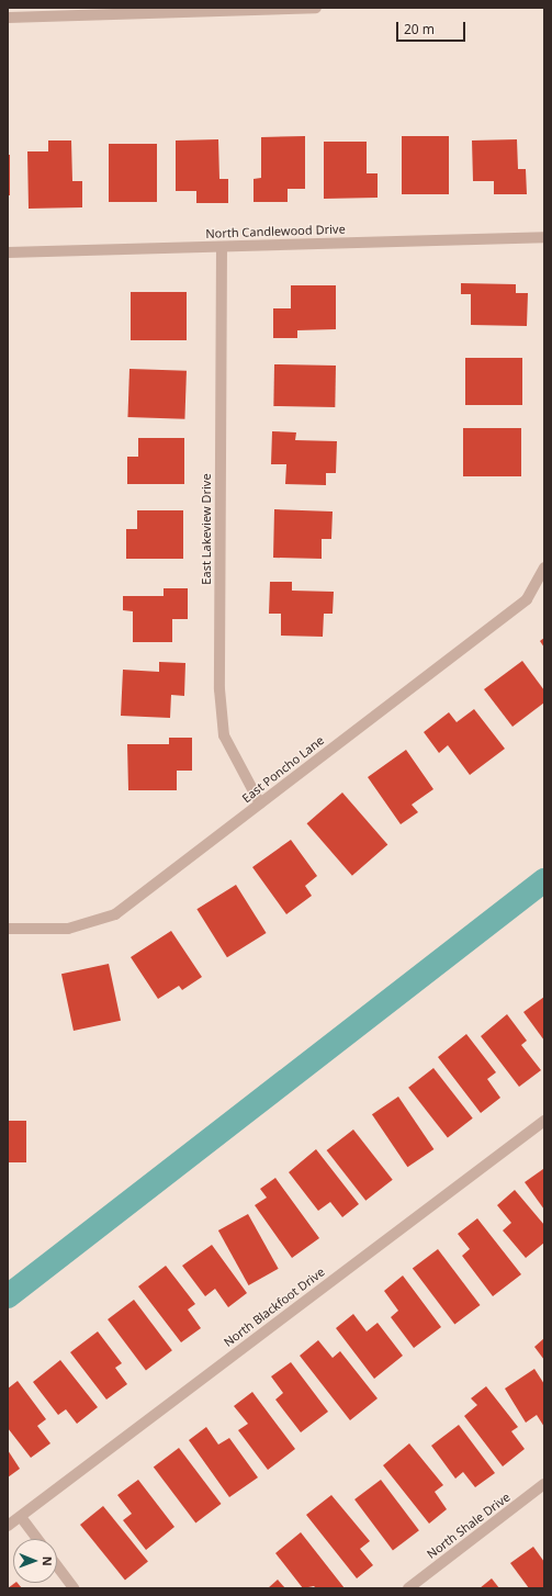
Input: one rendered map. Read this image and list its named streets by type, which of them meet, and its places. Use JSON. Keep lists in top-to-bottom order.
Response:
{
  "streets": {
    "street": [
      "North Candlewood Drive",
      "East Lakeview Drive",
      "East Poncho Lane",
      "North Blackfoot Drive",
      "North Shale Drive"
    ]
  },
  "crossings": [
    ["North Candlewood Drive", "East Lakeview Drive"],
    ["East Lakeview Drive", "East Poncho Lane"]
  ],
  "scale_bar": "20 m",
  "north": "right"
}
